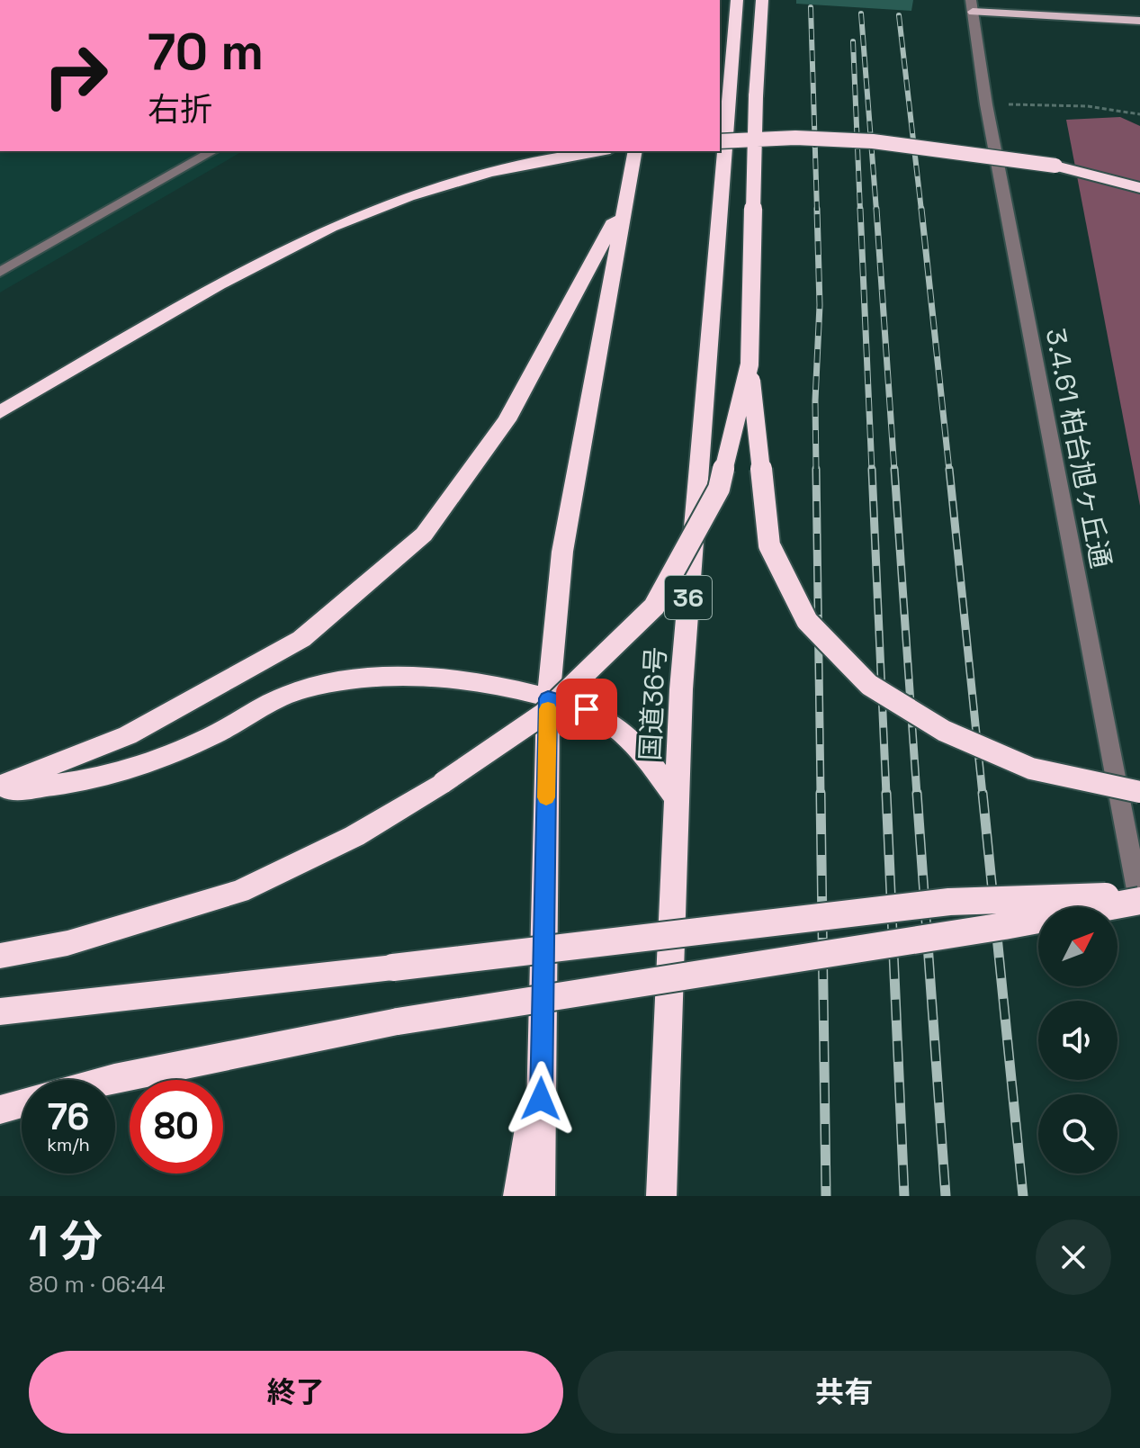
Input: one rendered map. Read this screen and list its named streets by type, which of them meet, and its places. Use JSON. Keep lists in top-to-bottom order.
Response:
{
  "streets": {
    "highway": ["36", "国道36号"],
    "street": ["3.4.61 柏台旭ヶ丘通"]
  },
  "north": "top right",
  "page": {
    "turn": ["70 m", "右折"],
    "speed": "76 km/h",
    "limit": "80",
    "heading": ["1 分", "80 m · 06:44"],
    "buttons": ["終了", "共有"]
  }
}
